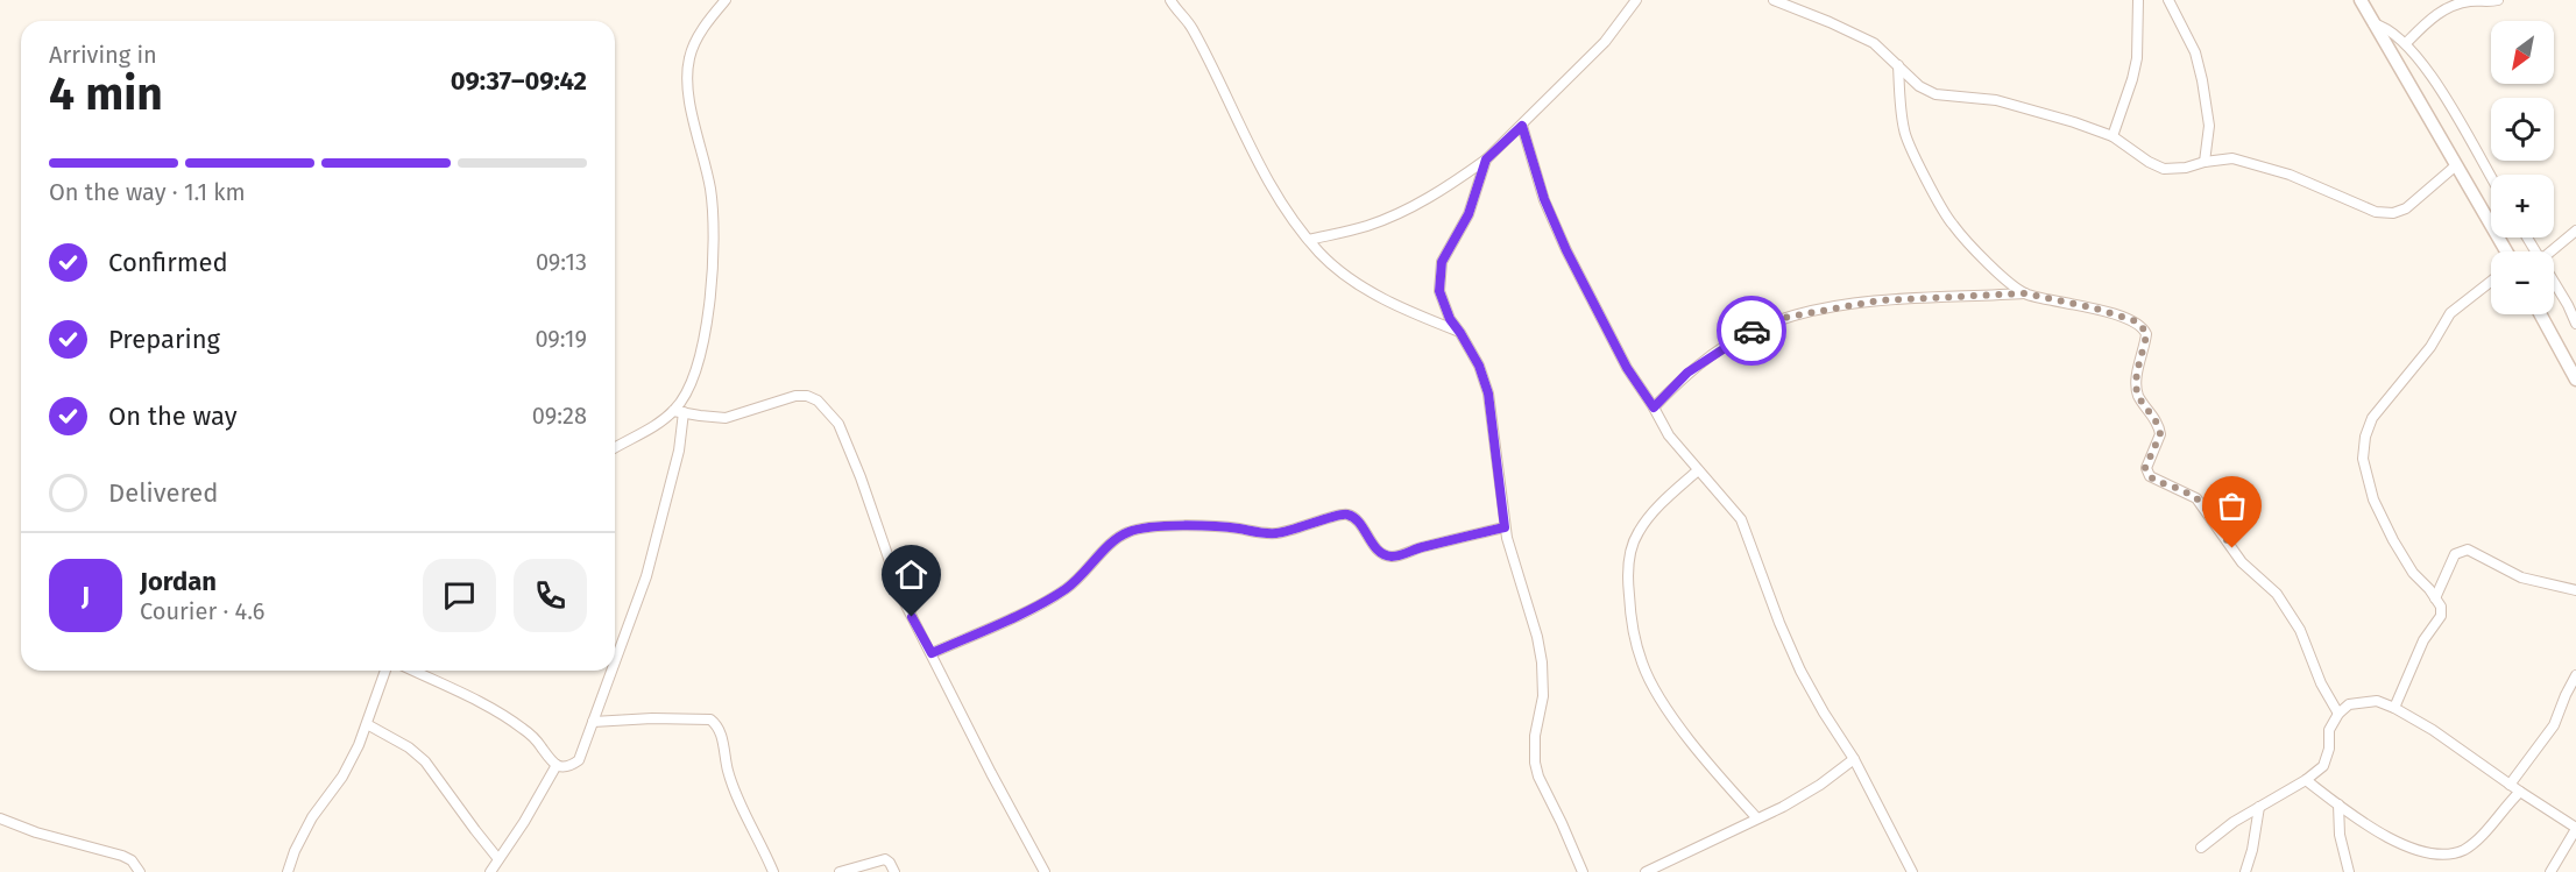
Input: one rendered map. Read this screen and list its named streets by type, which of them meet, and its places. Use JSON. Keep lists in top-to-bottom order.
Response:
{
  "north": "bottom left",
  "page": {
    "map_buttons": ["+", "−"],
    "heading": ["4 min", "Arriving in", "09:37–09:42"],
    "panel": ["Jordan", "Courier · 4.6"],
    "bar": "On the way · 1.1 km",
    "list": [
      ["Confirmed", "09:13"],
      ["Preparing", "09:19"],
      ["On the way", "09:28"],
      "Delivered"
    ],
    "round": "J"
  }
}
